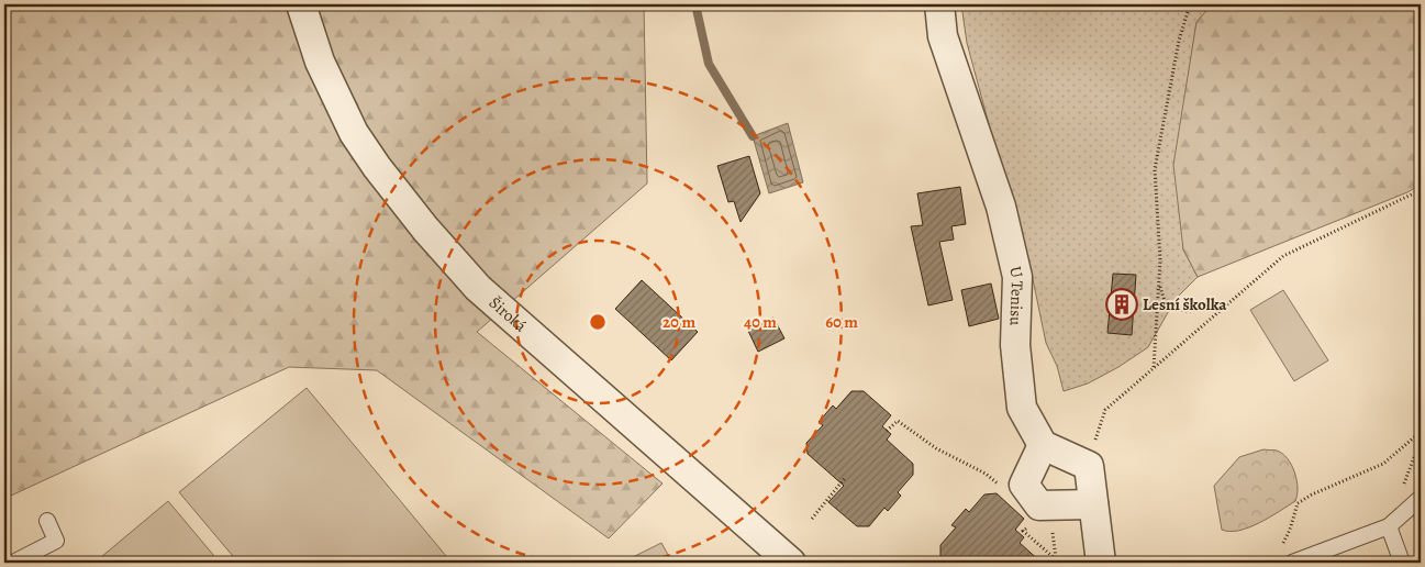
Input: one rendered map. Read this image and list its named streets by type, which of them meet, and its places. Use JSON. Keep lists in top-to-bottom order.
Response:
{
  "streets": {
    "street": ["U Tenisu", "Široká"]
  },
  "places": {
    "building": ["Lesní školka"]
  },
  "rings": ["20 m", "40 m", "60 m"]
}
